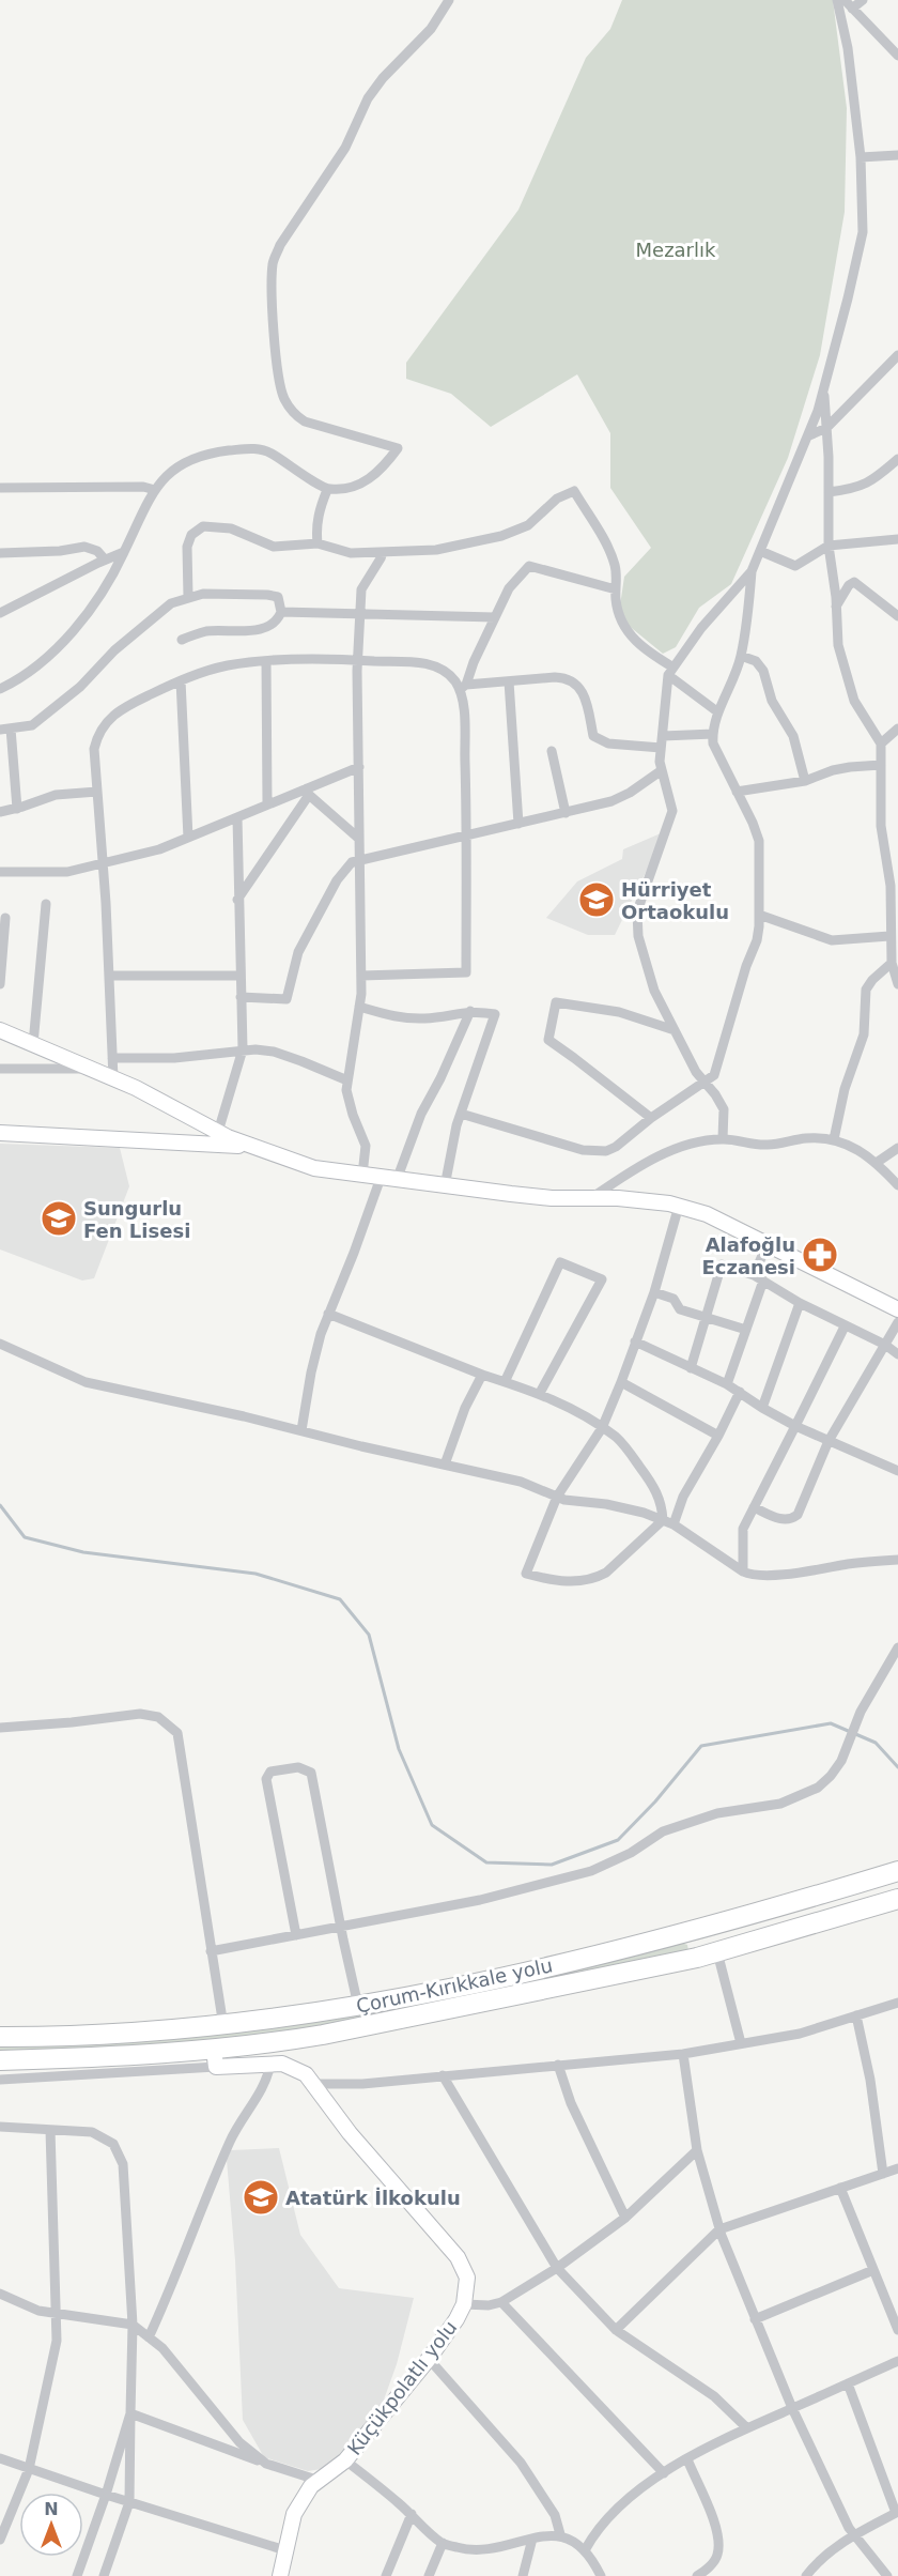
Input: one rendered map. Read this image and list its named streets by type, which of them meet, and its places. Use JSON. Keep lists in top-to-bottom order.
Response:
{
  "streets": {
    "highway": ["Çorum-Kırıkkale yolu"],
    "street": ["Küçükpolatlı yolu"]
  },
  "crossings": [
    ["Çorum-Kırıkkale yolu", "Küçükpolatlı yolu"]
  ],
  "parks": ["Mezarlık"],
  "places": {
    "school or university": ["Hürriyet Ortaokulu", "Sungurlu Fen Lisesi", "Atatürk İlkokulu"],
    "pharmacy": ["Alafoğlu Eczanesi"]
  },
  "north": "top"
}
